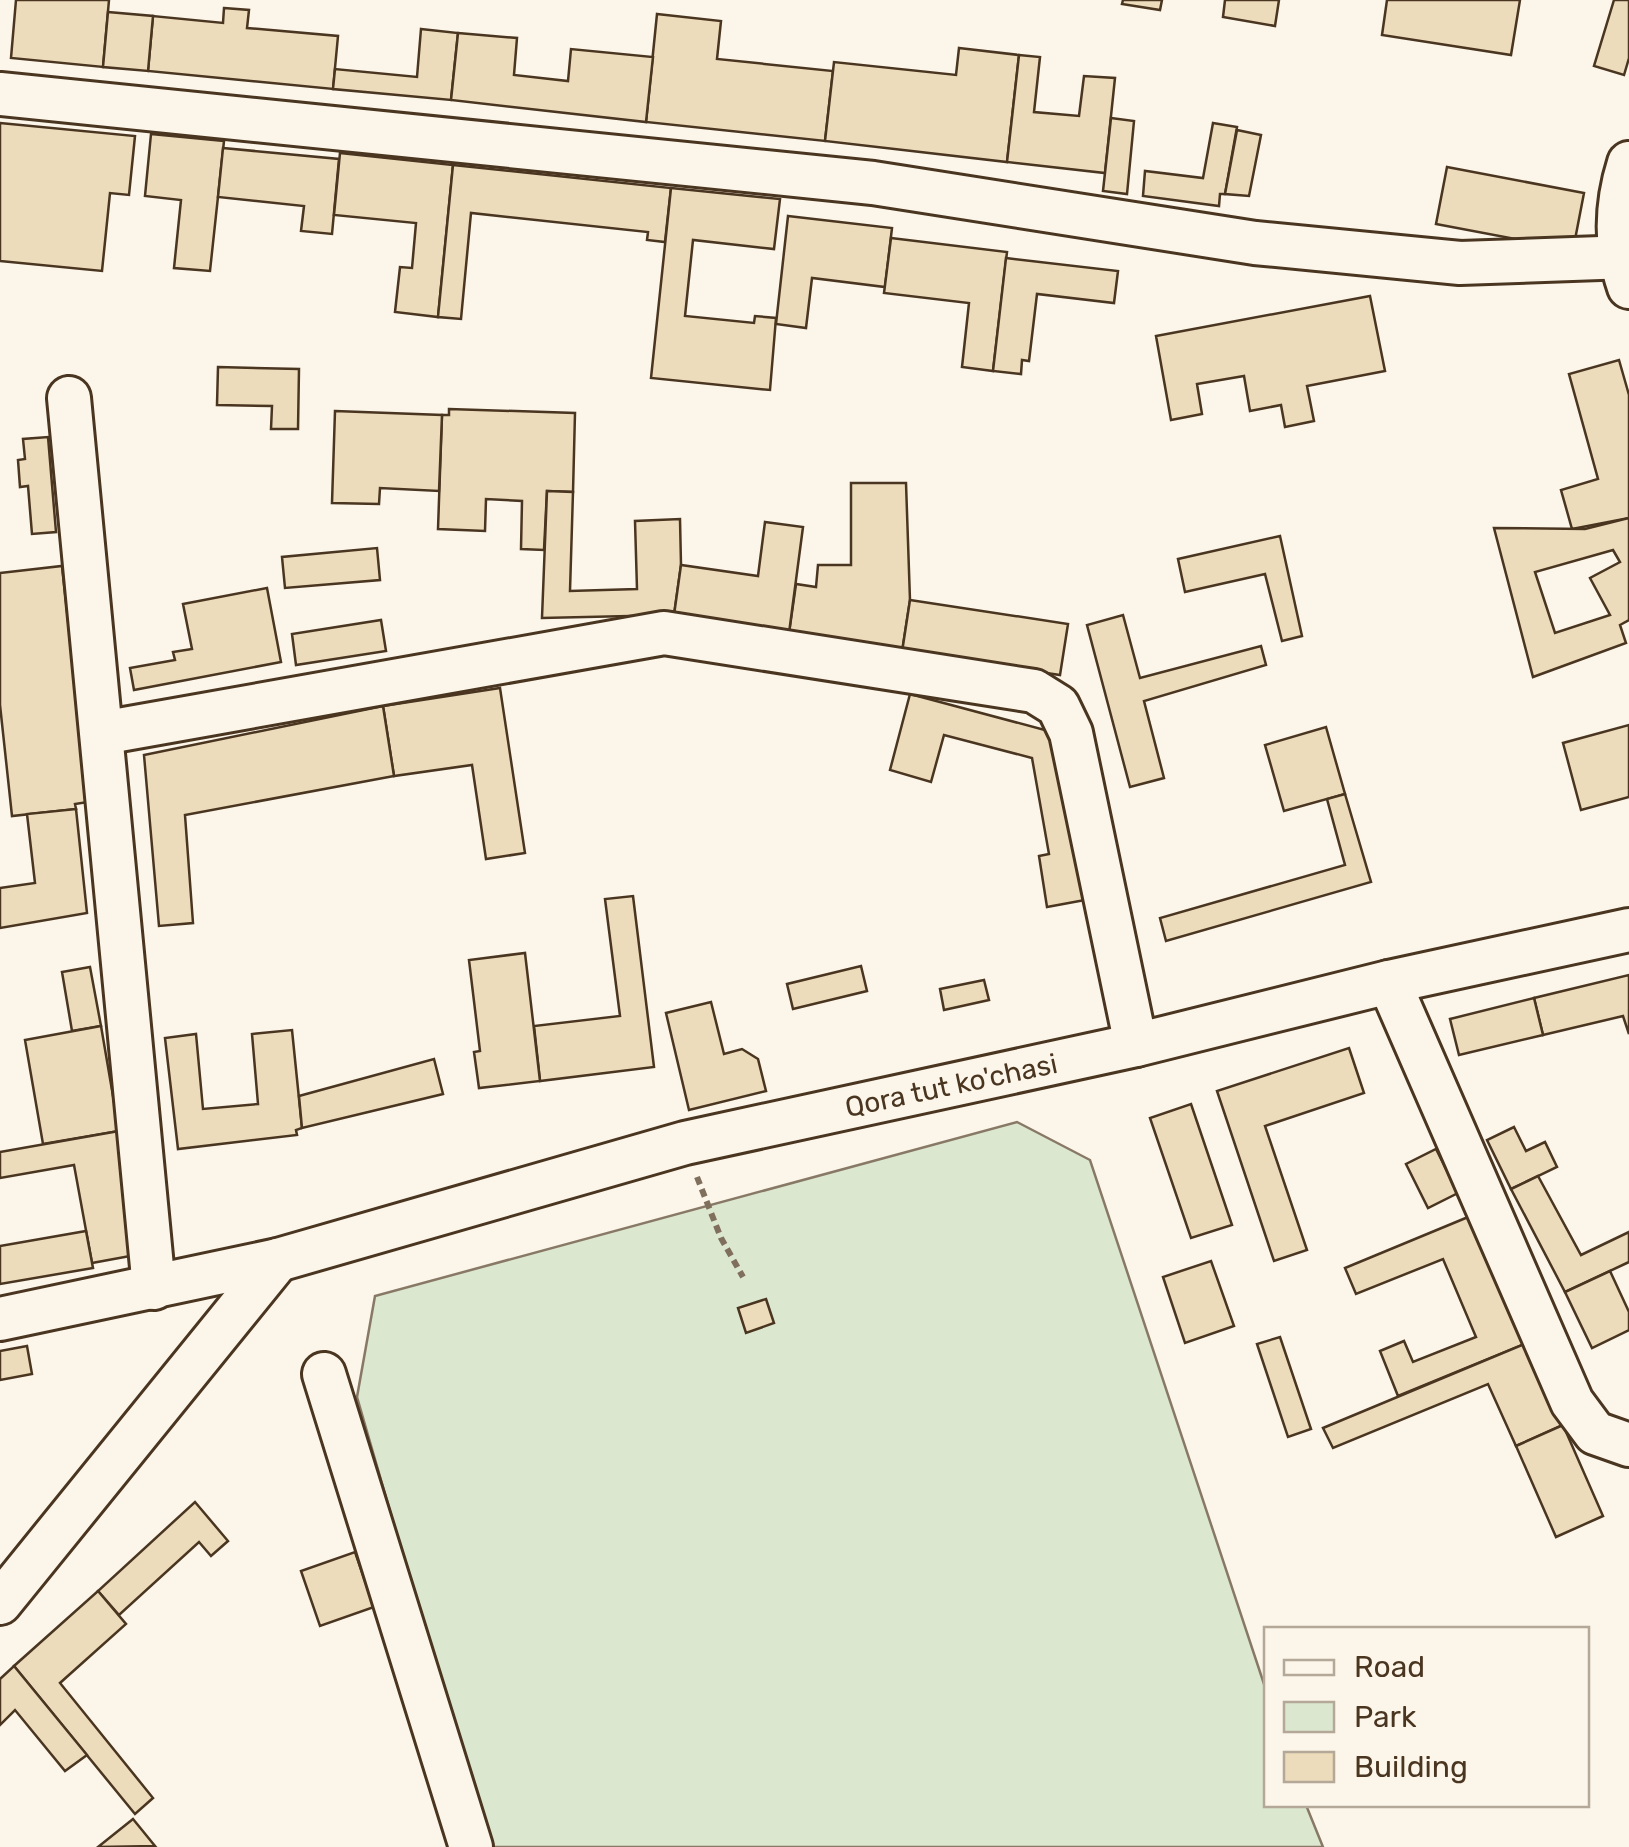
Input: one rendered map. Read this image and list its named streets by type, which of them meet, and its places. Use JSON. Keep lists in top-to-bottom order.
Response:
{
  "streets": {
    "street": ["Qora tut ko'chasi"]
  },
  "legend": ["Road", "Park", "Building"]
}
